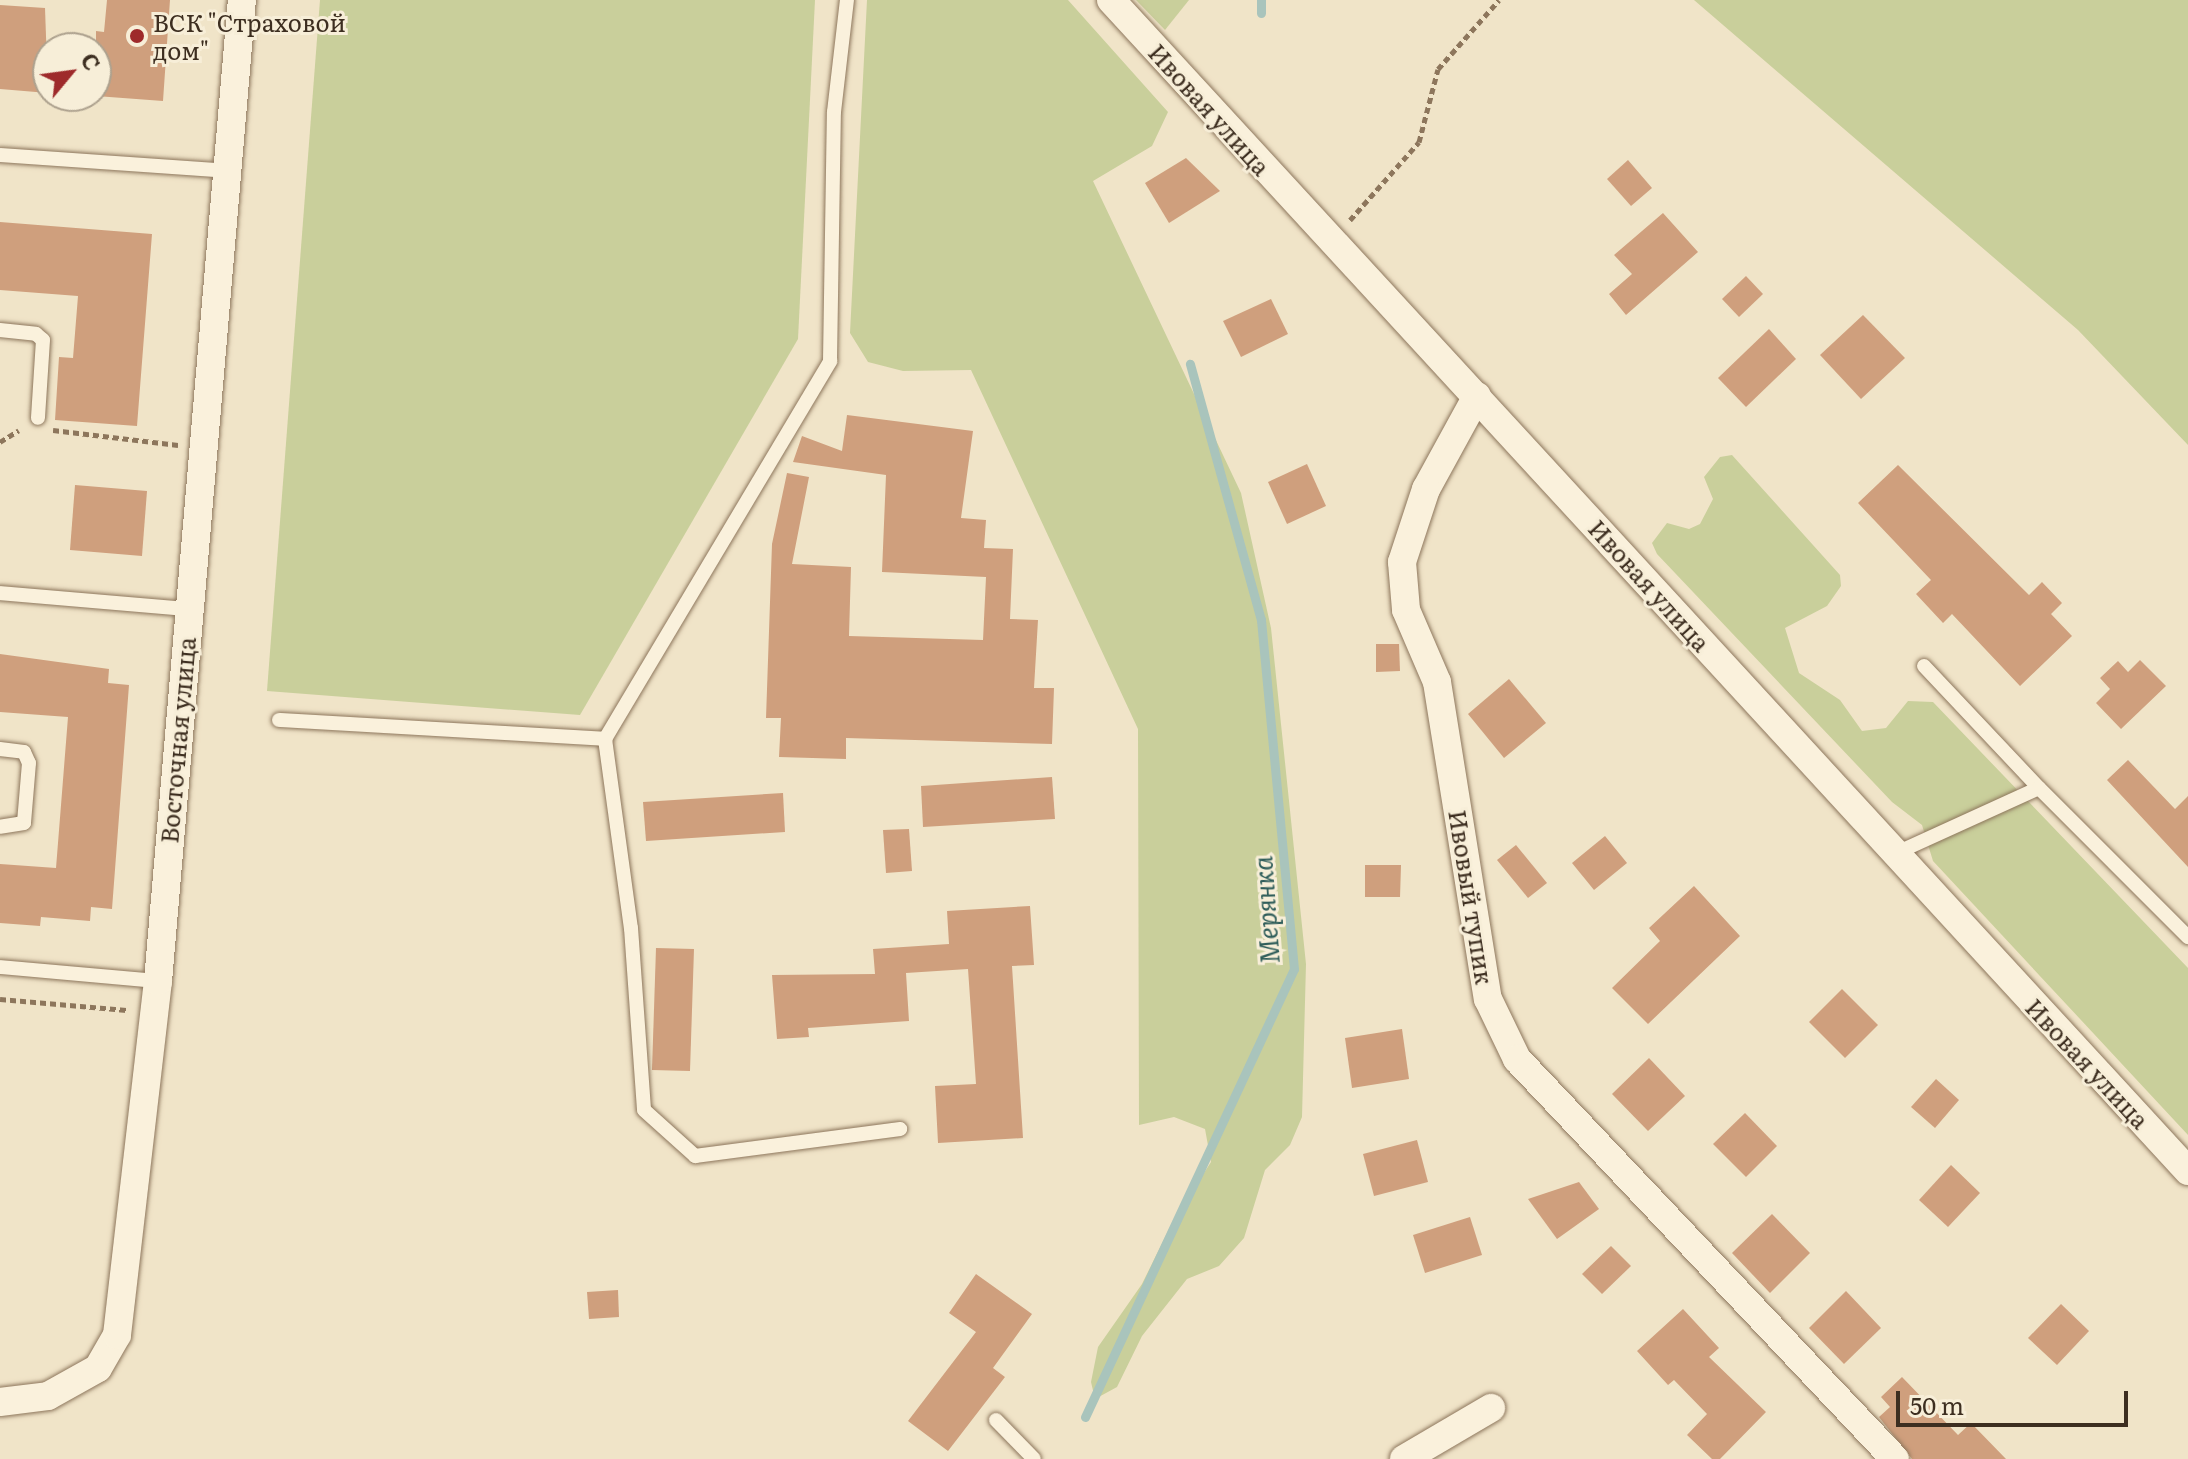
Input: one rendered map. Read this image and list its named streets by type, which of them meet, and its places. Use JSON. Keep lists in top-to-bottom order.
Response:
{
  "streets": {
    "street": ["Ивовая улица", "Восточная улица", "Ивовый тупик"]
  },
  "crossings": [
    ["Ивовая улица", "Ивовый тупик"]
  ],
  "water": ["Мерянка"],
  "places": ["ВСК \"Страховой дом\""],
  "scale_bar": "50 m",
  "north": "top right"
}
